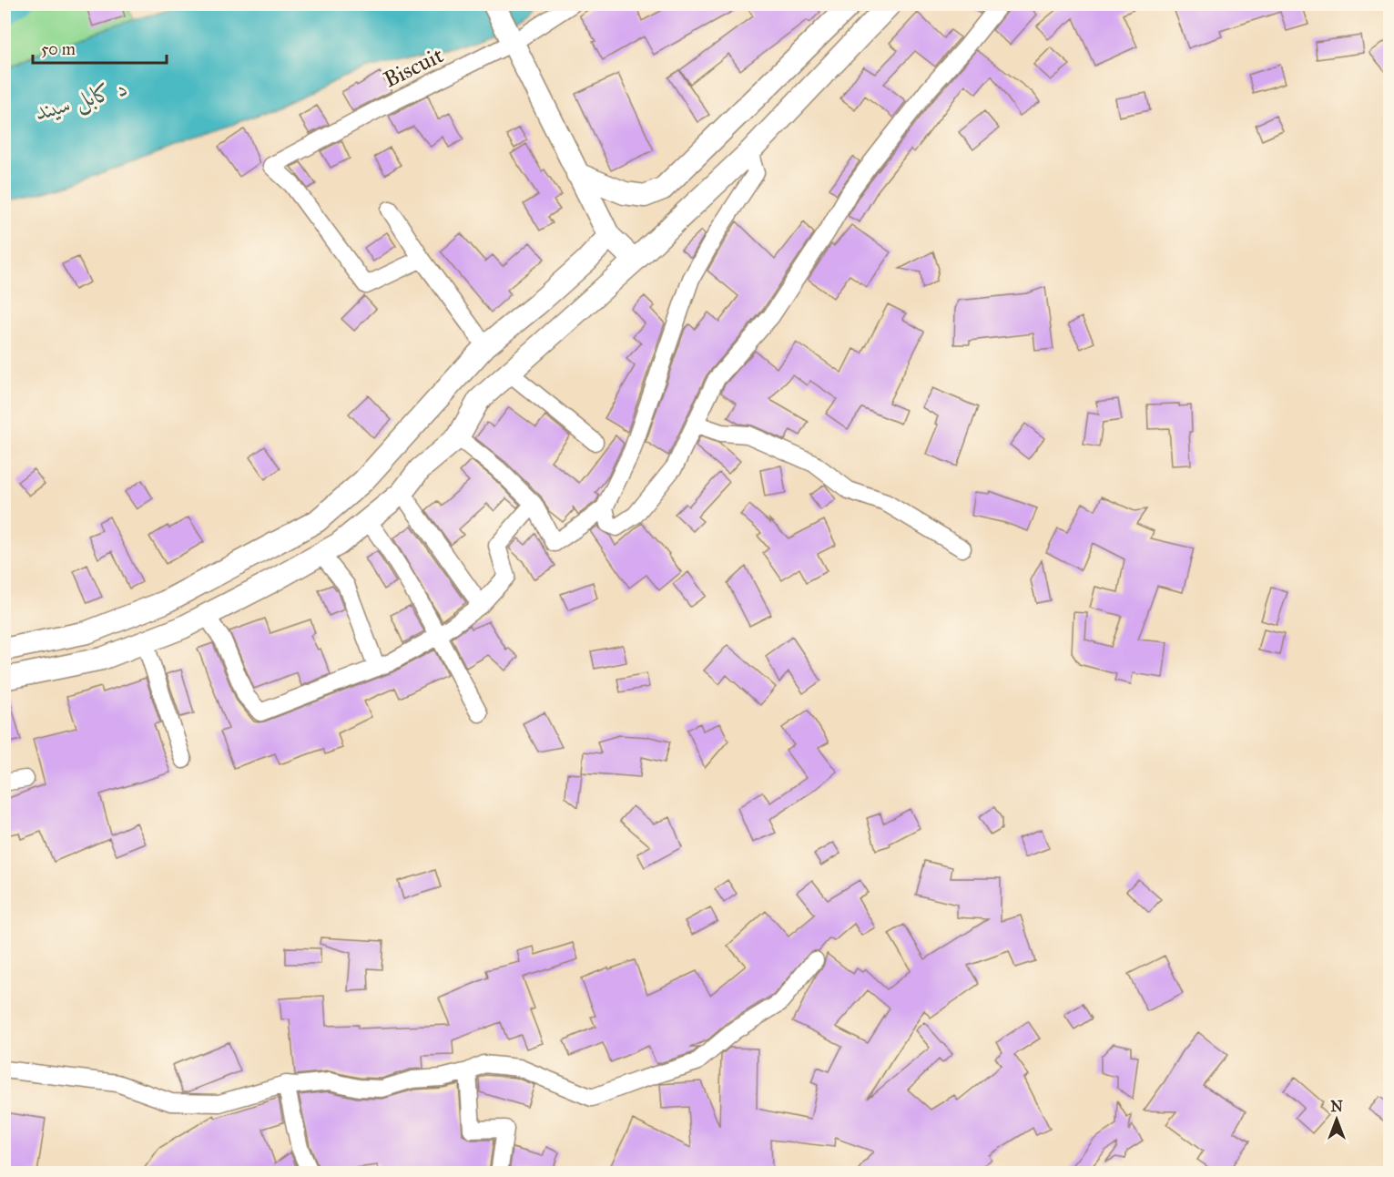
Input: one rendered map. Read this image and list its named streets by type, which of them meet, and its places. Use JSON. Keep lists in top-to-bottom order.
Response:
{
  "streets": {
    "street": ["Biscuit"]
  },
  "water": ["د کابل سيند"],
  "scale_bar": "50 m",
  "north": "top"
}
